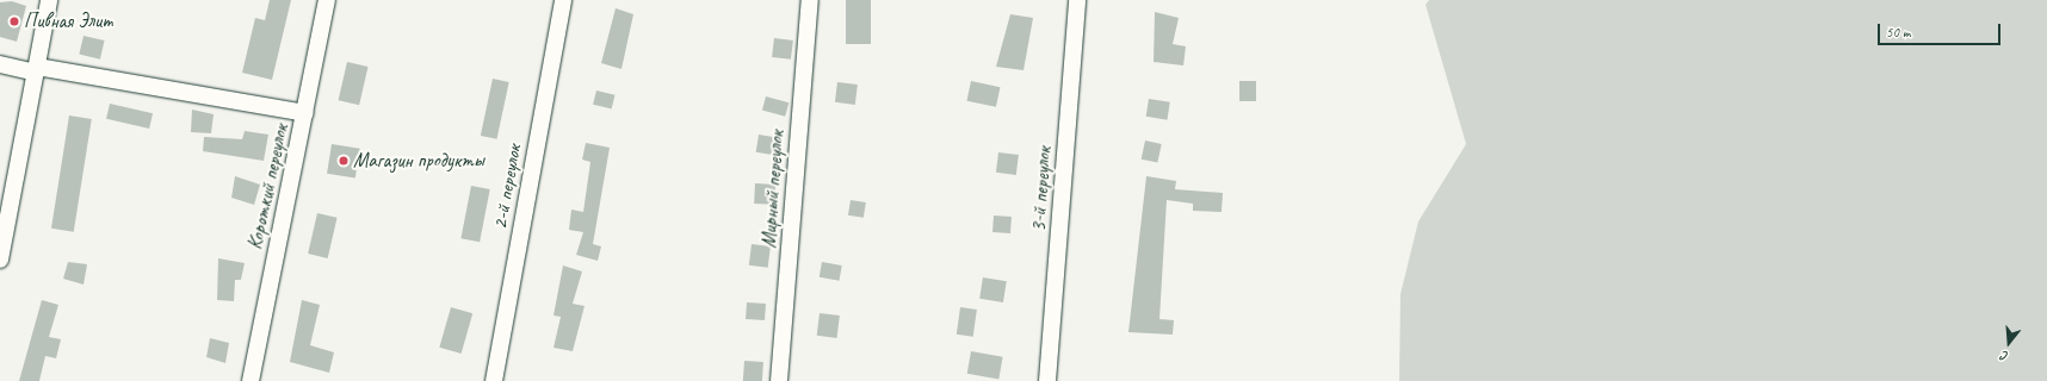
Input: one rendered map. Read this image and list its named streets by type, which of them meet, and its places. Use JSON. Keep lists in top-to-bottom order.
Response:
{
  "streets": {
    "street": [
      "Короткий переулок",
      "2-й переулок",
      "Мирный переулок",
      "3-й переулок"
    ]
  },
  "places": ["Пивная Элит", "Магазин продукты"],
  "scale_bar": "50 m",
  "north": "bottom"
}
